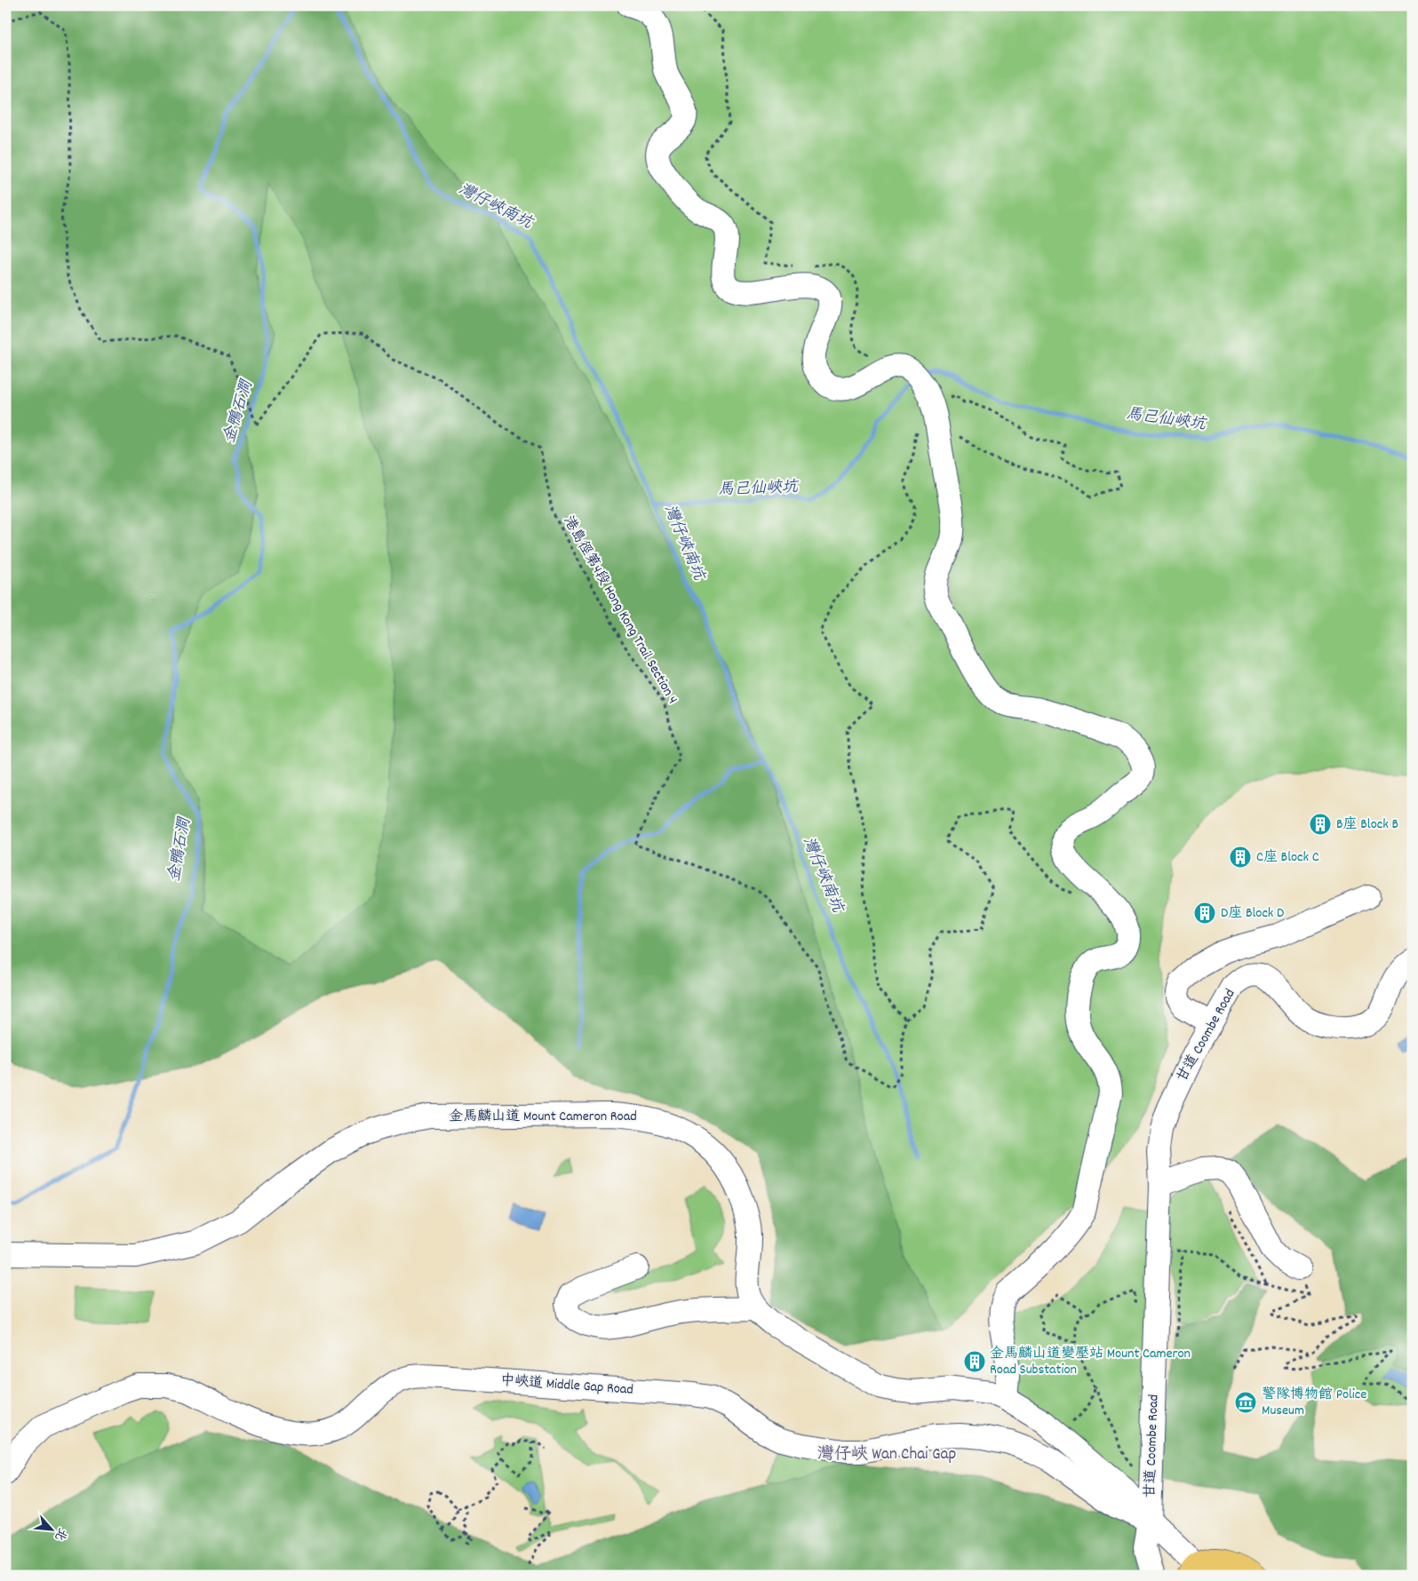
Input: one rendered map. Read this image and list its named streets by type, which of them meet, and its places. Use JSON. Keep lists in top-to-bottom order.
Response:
{
  "streets": {
    "street": ["甘道 Coombe Road", "金馬麟山道 Mount Cameron Road", "中峽道 Middle Gap Road"],
    "path": ["港島徑第4段 Hong Kong Trail Section 4"]
  },
  "crossings": [
    ["甘道 Coombe Road", "金馬麟山道 Mount Cameron Road"],
    ["甘道 Coombe Road", "中峽道 Middle Gap Road"],
    ["金馬麟山道 Mount Cameron Road", "中峽道 Middle Gap Road"]
  ],
  "districts": ["灣仔峽 Wan Chai Gap"],
  "water": ["灣仔峽南坑", "金鴨石澗", "馬己仙峽坑"],
  "places": {
    "building": [
      "B座 Block B",
      "C座 Block C",
      "D座 Block D",
      "金馬麟山道變壓站 Mount Cameron Road Substation"
    ],
    "museum": ["警隊博物館 Police Museum"]
  },
  "north": "bottom right"
}
